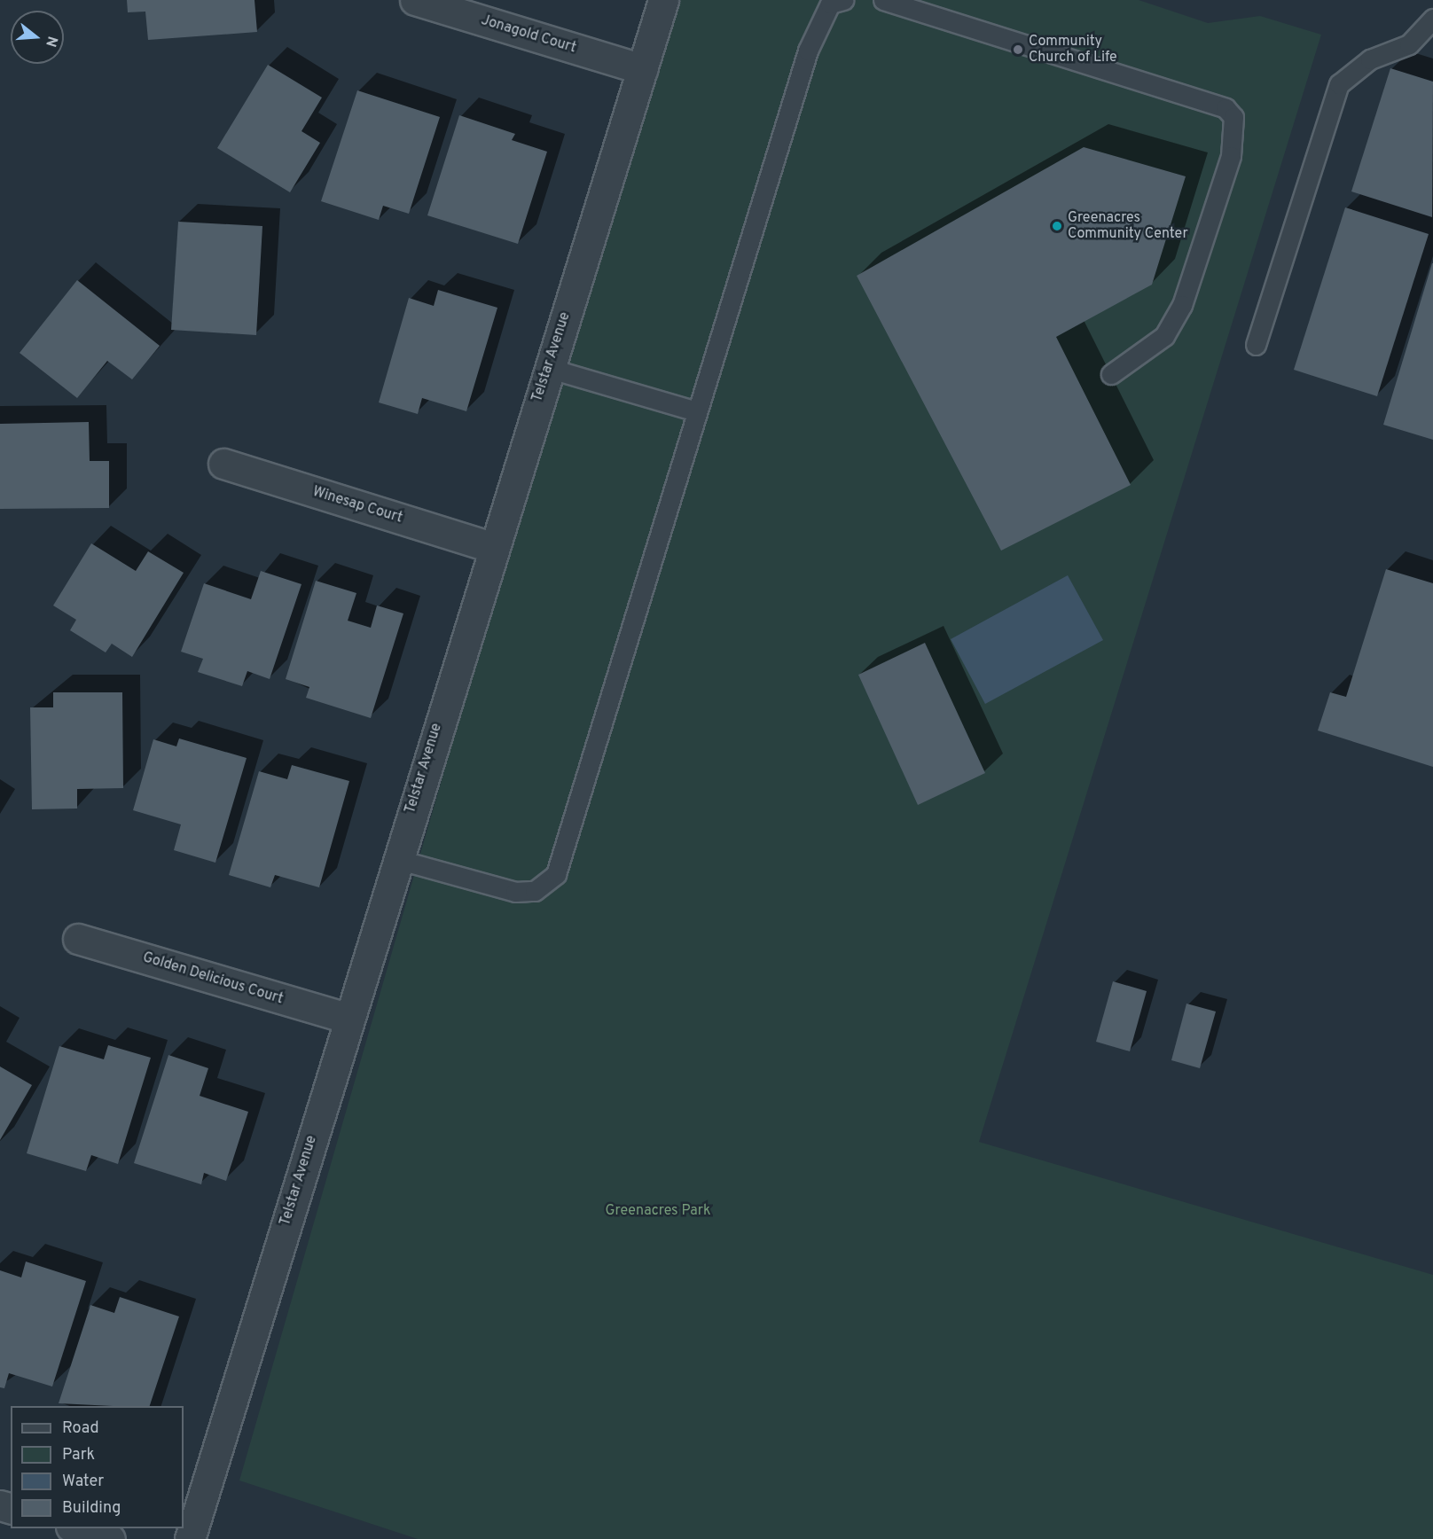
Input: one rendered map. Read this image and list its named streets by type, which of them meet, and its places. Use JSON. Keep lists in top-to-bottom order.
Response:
{
  "streets": {
    "street": [
      "Jonagold Court",
      "Telstar Avenue",
      "Winesap Court",
      "Golden Delicious Court"
    ]
  },
  "crossings": [
    ["Jonagold Court", "Telstar Avenue"],
    ["Telstar Avenue", "Winesap Court"],
    ["Telstar Avenue", "Golden Delicious Court"]
  ],
  "parks": ["Greenacres Park"],
  "places": ["Community Church of Life", "Greenacres Community Center"],
  "legend": [
    "Road",
    "Park",
    "Water",
    "Building"
  ],
  "north": "right"
}
